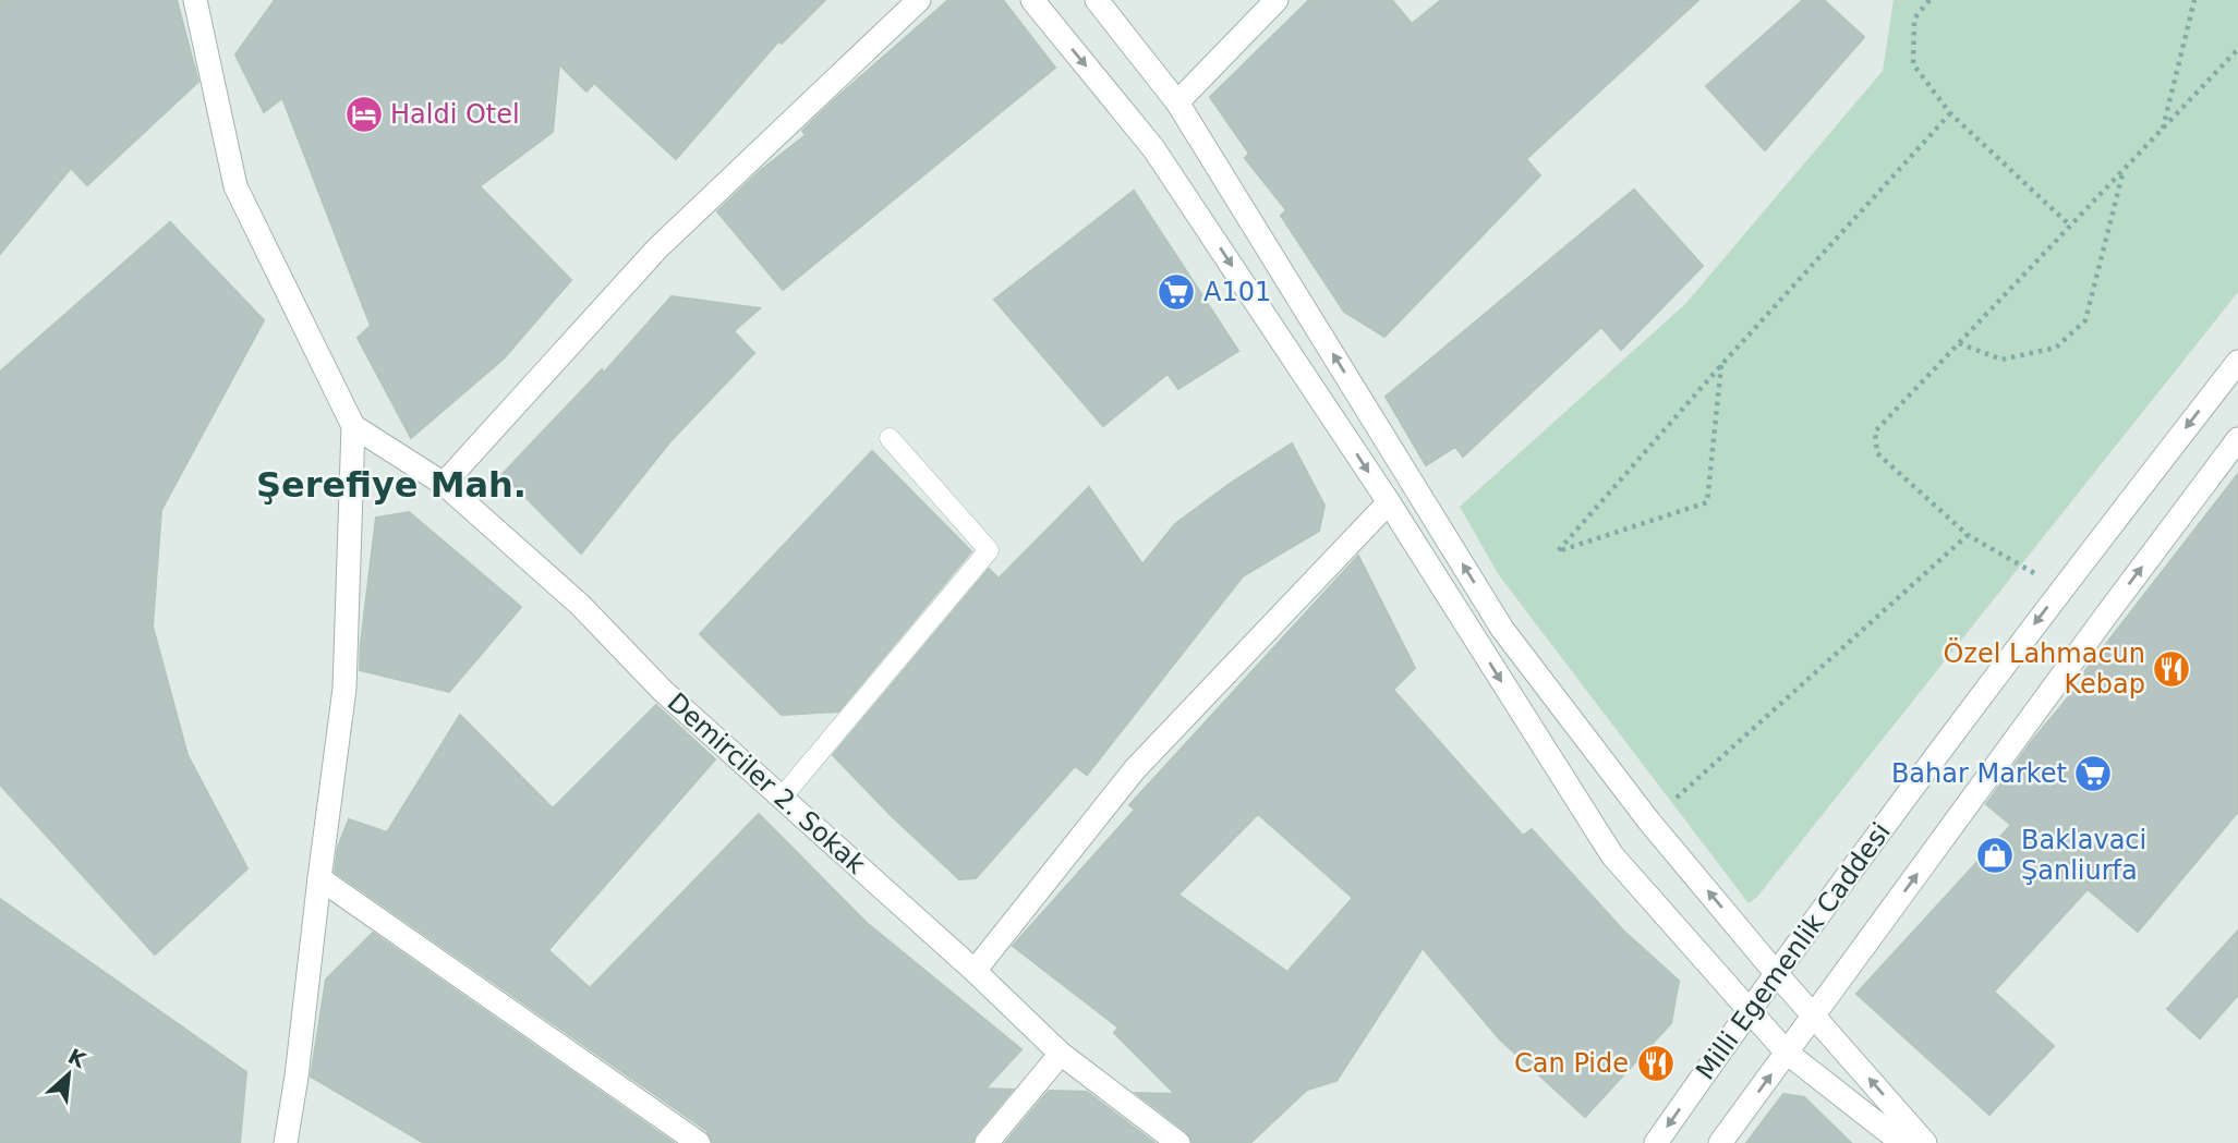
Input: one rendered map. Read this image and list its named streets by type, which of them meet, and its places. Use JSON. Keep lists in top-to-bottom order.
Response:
{
  "streets": {
    "street": ["Demirciler 2. Sokak", "Milli Egemenlik Caddesi"]
  },
  "districts": ["Şerefiye Mah."],
  "places": {
    "hotel": ["Haldi Otel"],
    "supermarket": ["A101", "Bahar Market"],
    "restaurant": ["Özel Lahmacun Kebap", "Can Pide"],
    "shop": ["Baklavaci Şanliurfa"]
  },
  "north": "top right"
}
